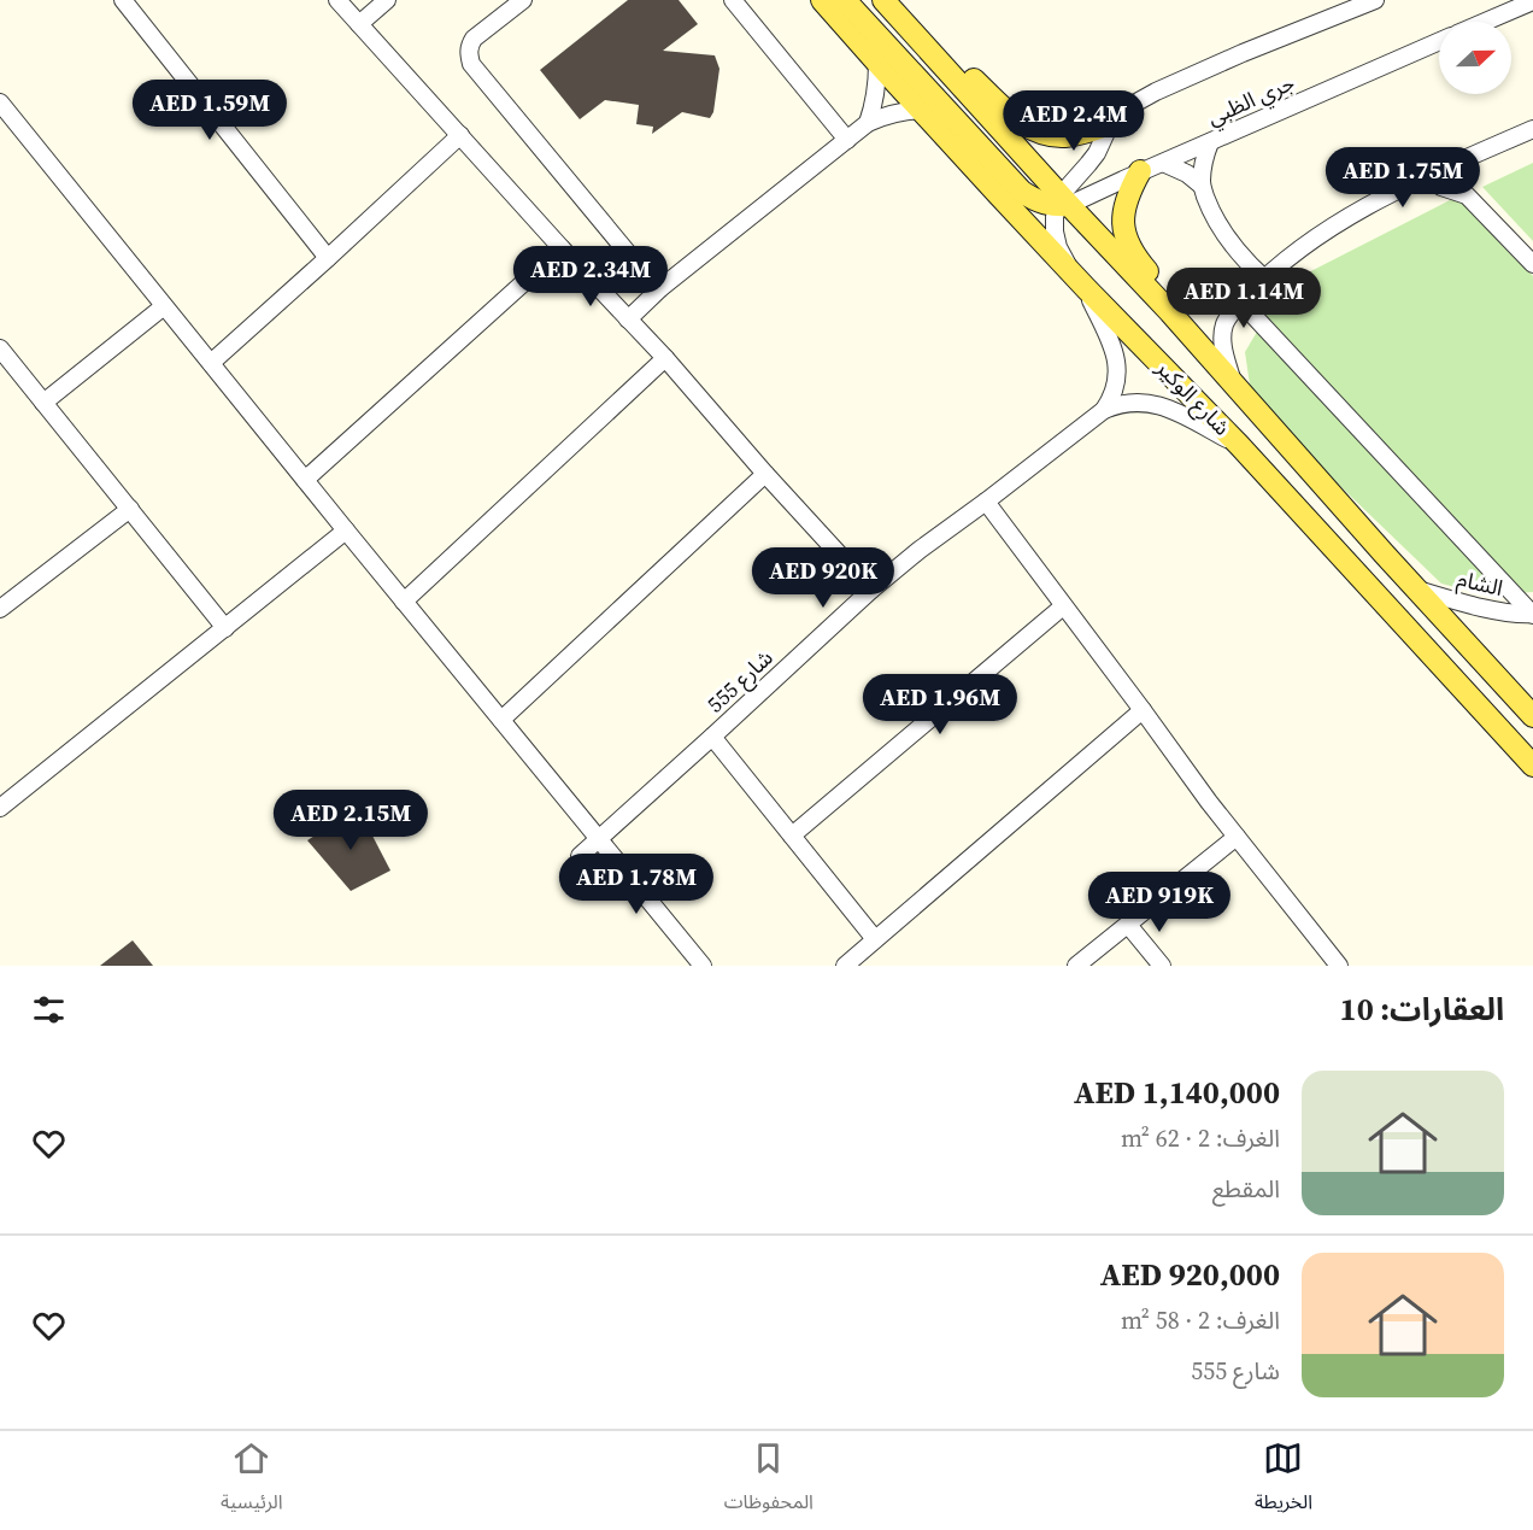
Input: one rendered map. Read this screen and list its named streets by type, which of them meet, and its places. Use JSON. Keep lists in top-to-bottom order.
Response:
{
  "streets": {
    "main road": ["شارع الوكير"],
    "street": ["جري الظبي", "الشام", "شارع 555"]
  },
  "crossings": [
    ["جري الظبي", "شارع الوكير"],
    ["شارع الوكير", "الشام"],
    ["شارع الوكير", "شارع 555"]
  ],
  "north": "right",
  "page": {
    "price": [
      "AED 1.59M",
      "AED 2.4M",
      "AED 1.75M",
      "AED 2.34M",
      "AED 1.14M",
      "AED 920K",
      "AED 1.96M",
      "AED 2.15M",
      "AED 1.78M",
      "AED 919K"
    ],
    "heading": "العقارات: 10",
    "list": [
      {
        "name": "AED 1,140,000",
        "note": "الغرف: 2 · 62 m² · المقطع"
      },
      {
        "name": "AED 920,000",
        "note": "الغرف: 2 · 58 m² · شارع 555"
      }
    ],
    "tabs": ["الخريطة", "المحفوظات", "الرئيسية"]
  }
}
